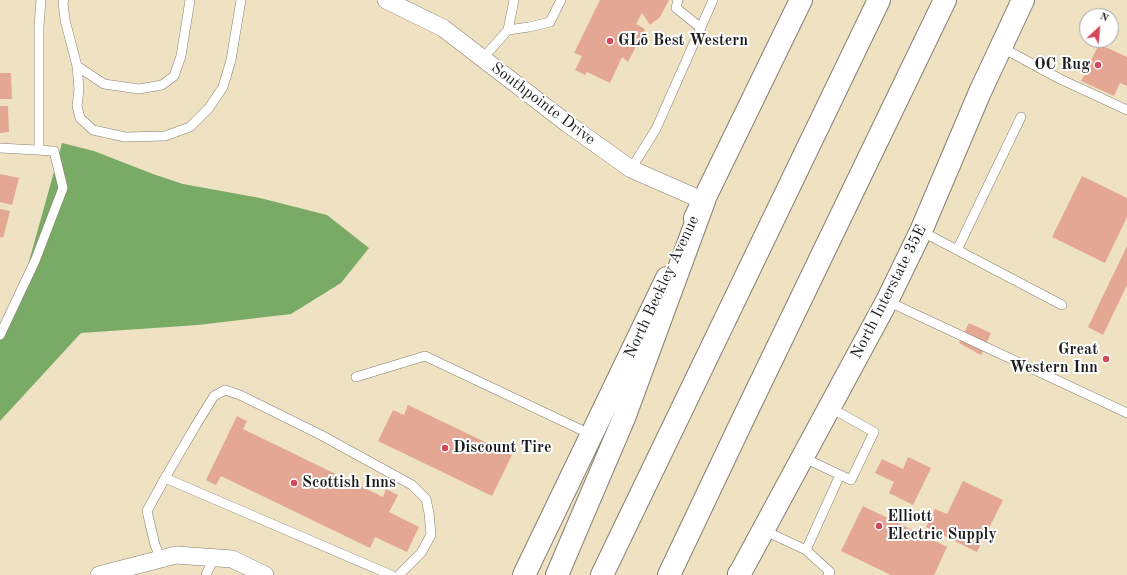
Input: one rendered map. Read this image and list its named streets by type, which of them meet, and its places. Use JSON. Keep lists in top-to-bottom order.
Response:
{
  "streets": {
    "main road": ["North Beckley Avenue", "North Interstate 35E"],
    "street": ["Southpointe Drive"]
  },
  "crossings": [
    ["Southpointe Drive", "North Beckley Avenue"]
  ],
  "places": [
    "GLō Best Western",
    "OC Rug",
    "Great Western Inn",
    "Discount Tire",
    "Scottish Inns",
    "Elliott Electric Supply"
  ],
  "north": "top right"
}
